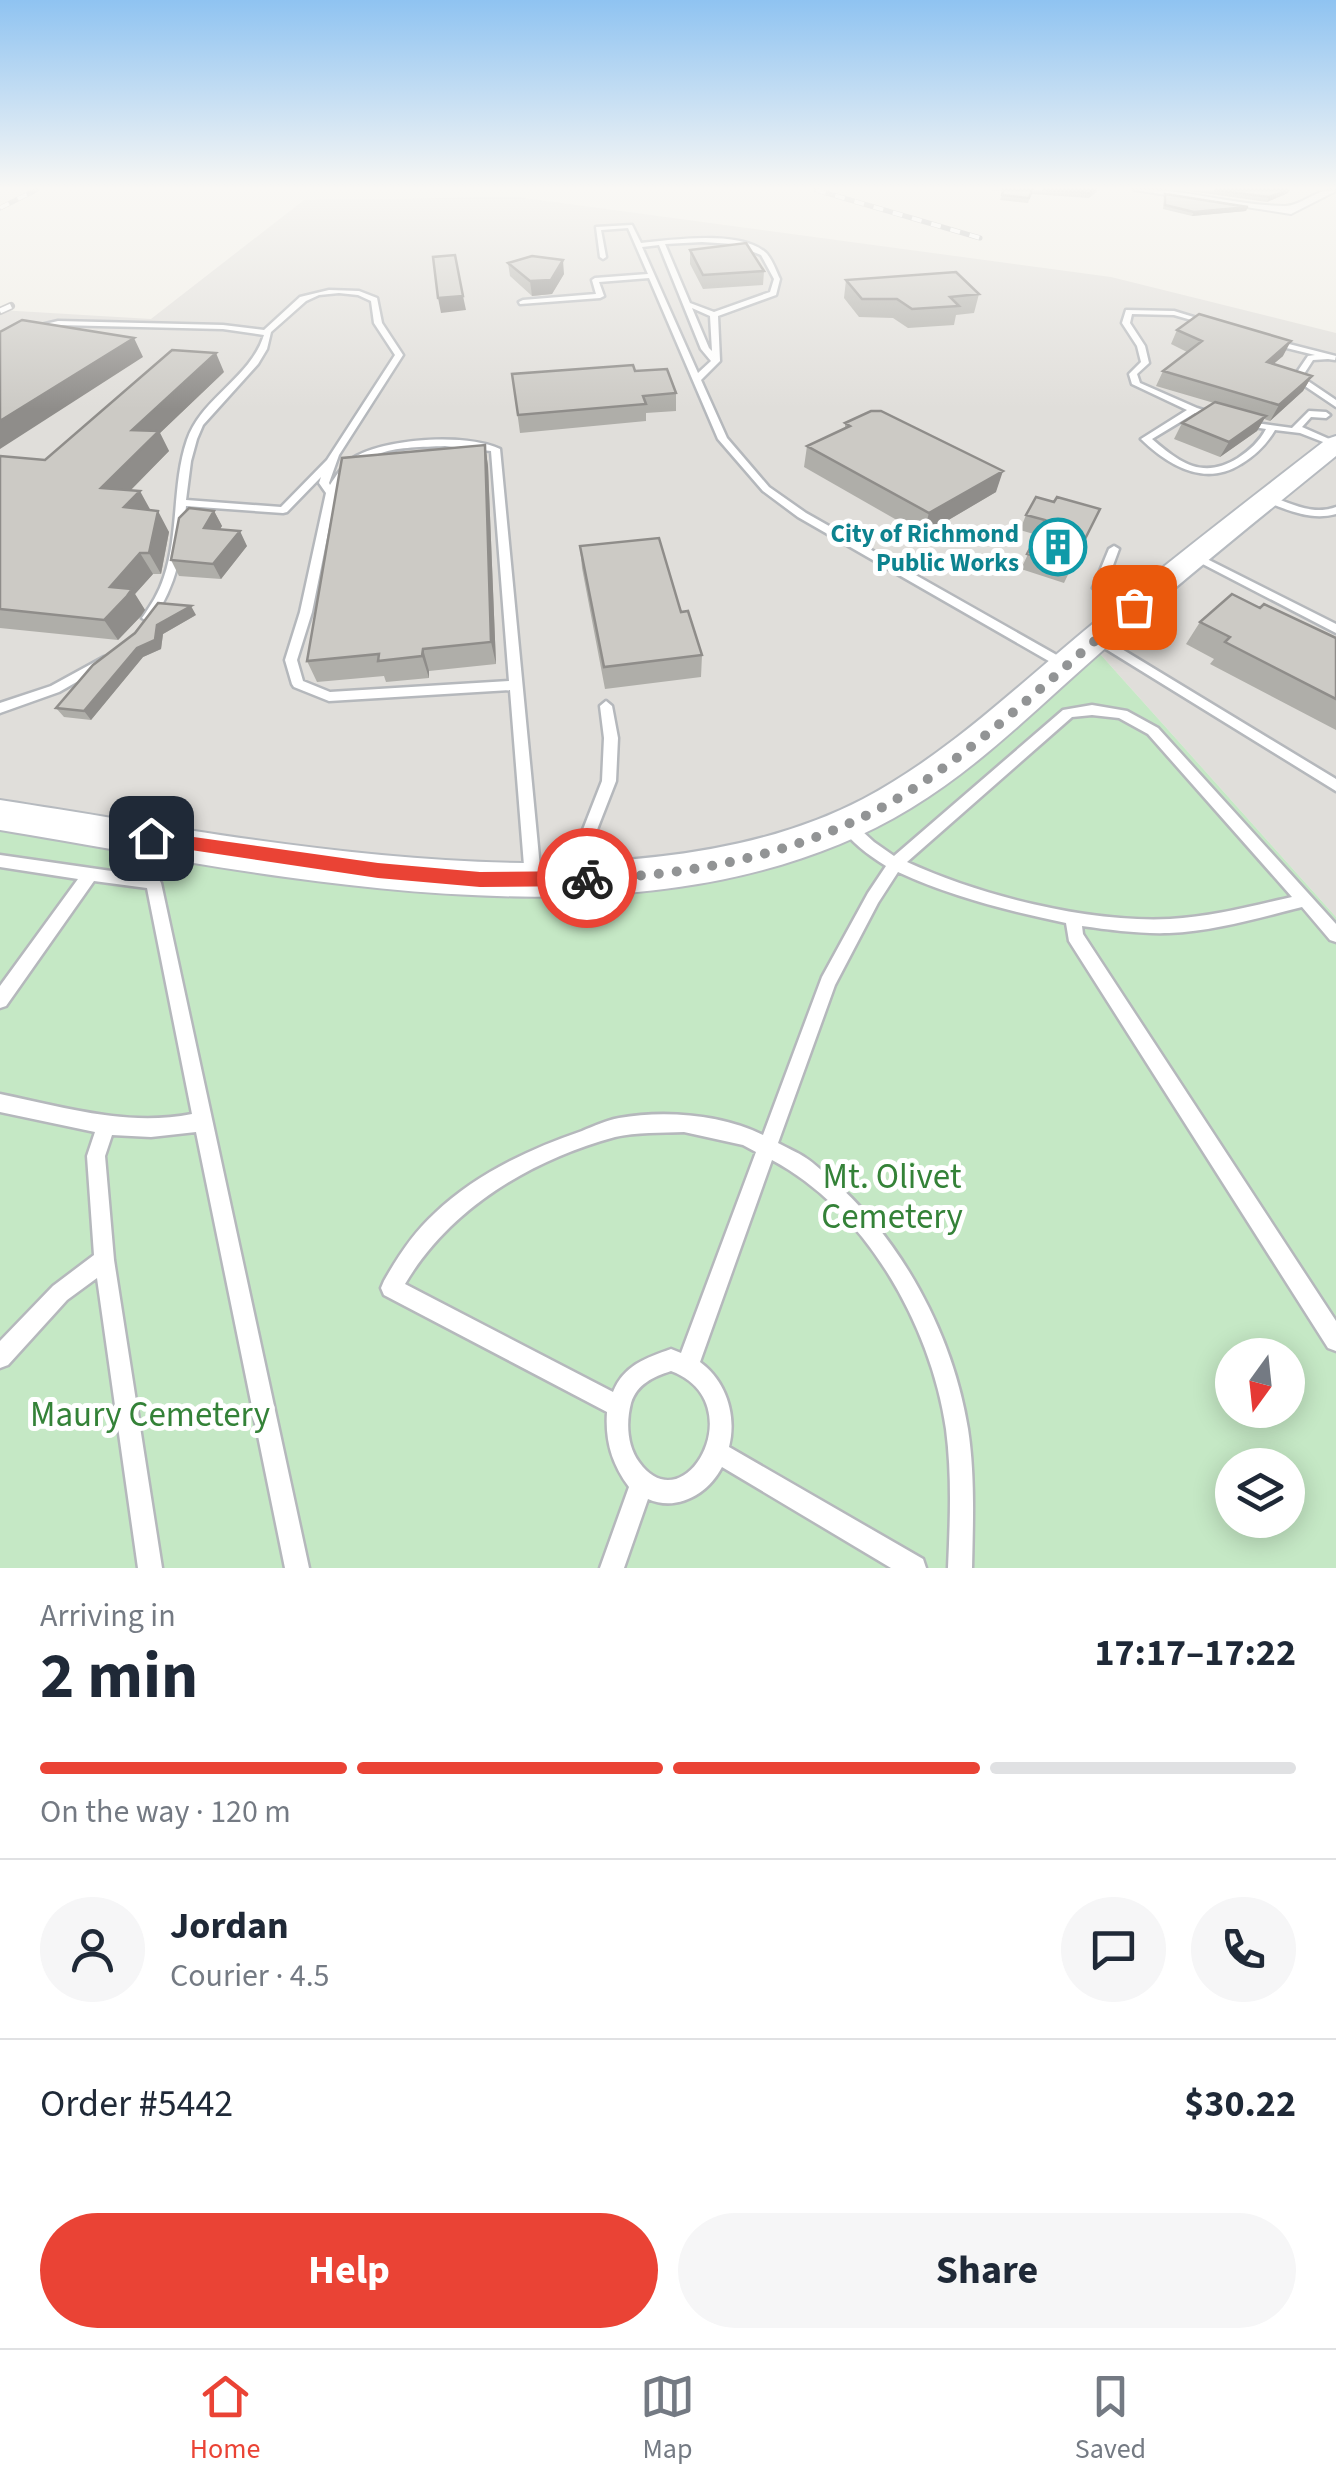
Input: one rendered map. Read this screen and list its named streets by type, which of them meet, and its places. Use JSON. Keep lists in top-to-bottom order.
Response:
{
  "parks": ["Mt. Olivet Cemetery", "Maury Cemetery"],
  "places": {
    "building": ["City of Richmond Public Works"]
  },
  "north": "bottom",
  "page": {
    "heading": ["2 min", "Arriving in", "17:17–17:22"],
    "panel": [
      "Jordan",
      "Courier · 4.5",
      "Order #5442",
      "$30.22"
    ],
    "bar": "On the way · 120 m",
    "buttons": ["Help", "Share"],
    "tabs": ["Home", "Map", "Saved"]
  }
}
